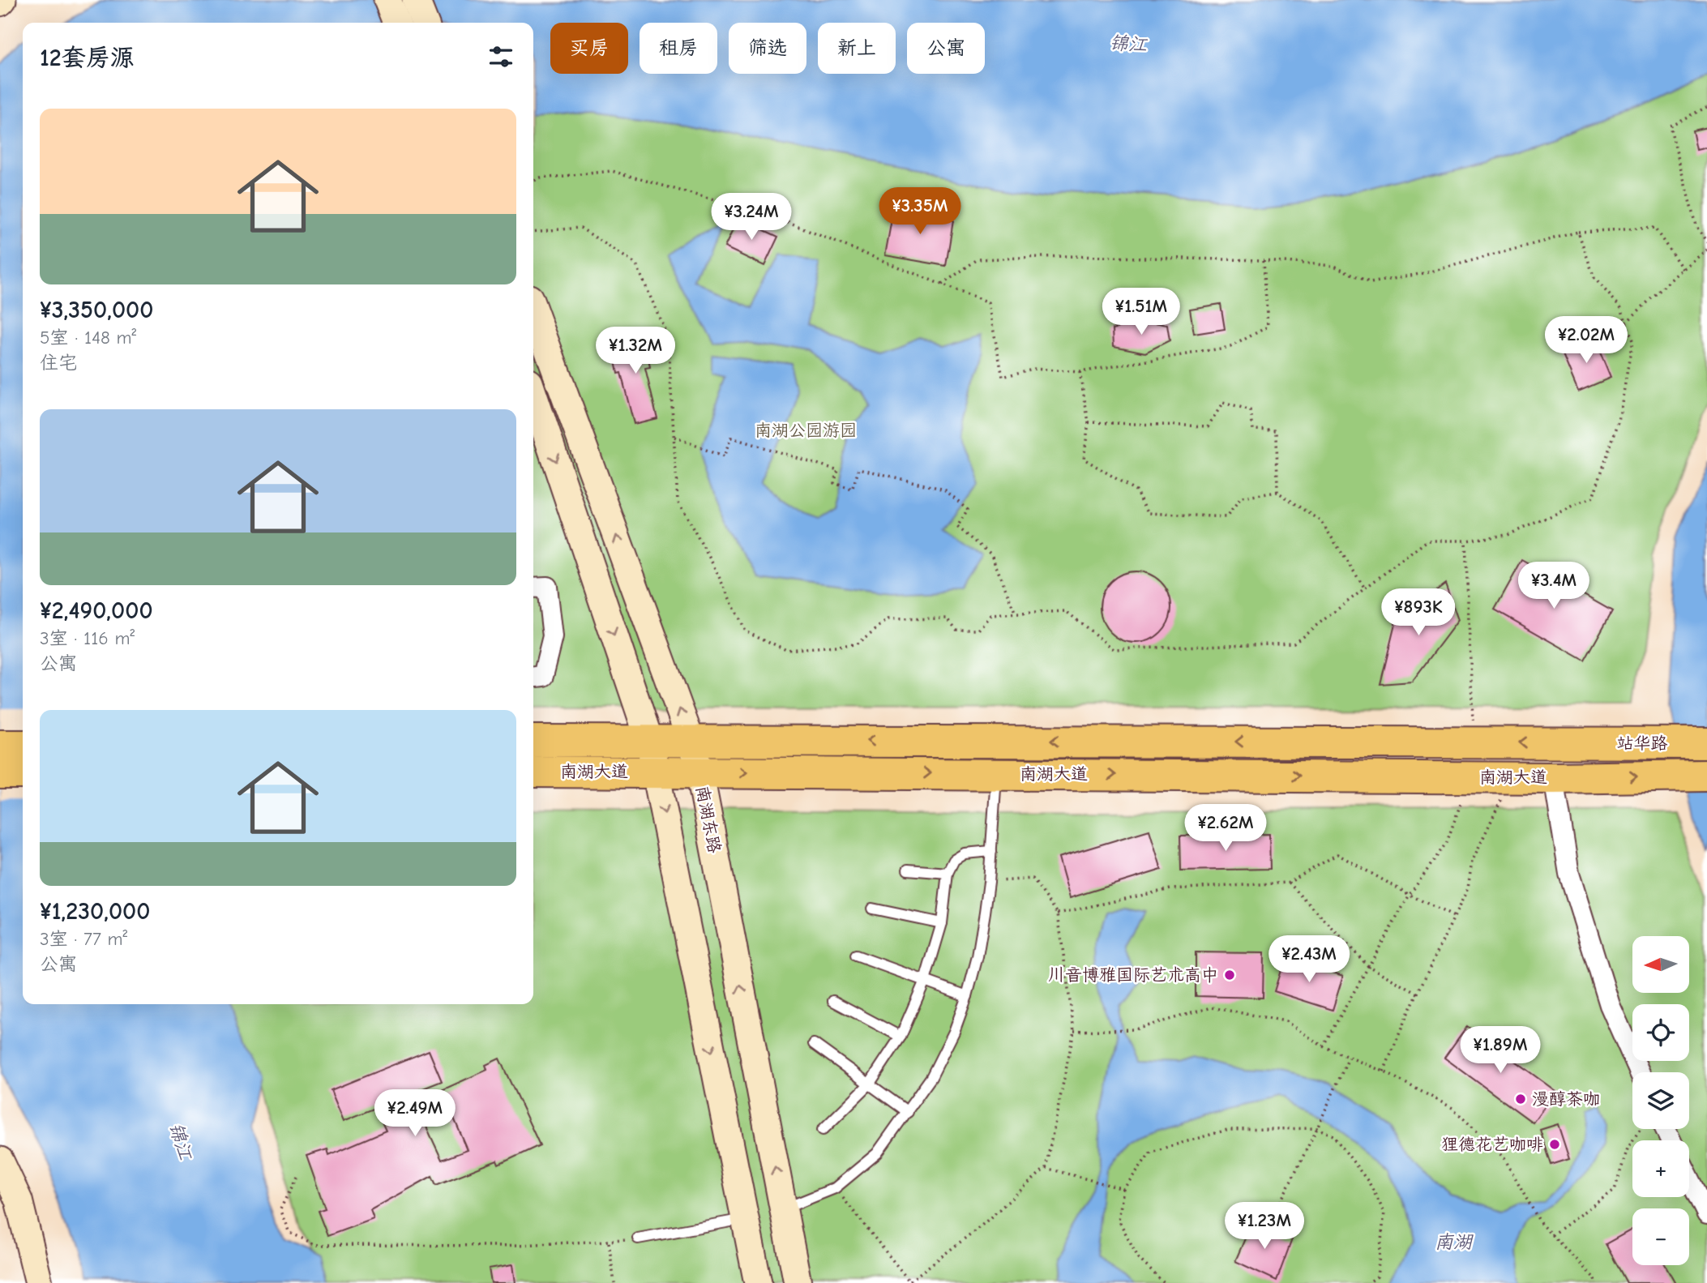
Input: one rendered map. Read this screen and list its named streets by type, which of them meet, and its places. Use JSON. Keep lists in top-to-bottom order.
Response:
{
  "streets": {
    "main road": ["站华路", "南湖大道", "南湖东路"]
  },
  "crossings": [
    ["站华路", "南湖大道"],
    ["南湖大道", "南湖东路"]
  ],
  "water": ["锦江", "南湖"],
  "parks": ["南湖公园游园"],
  "places": ["川音博雅国际艺术高中", "漫醇茶咖", "狸德花艺咖啡"],
  "north": "left",
  "page": {
    "chip": [
      "买房",
      "租房",
      "筛选",
      "新上",
      "公寓"
    ],
    "heading": "12套房源",
    "list": [
      {
        "name": "¥3,350,000",
        "note": "5室 · 148 m² · 住宅"
      },
      {
        "name": "¥2,490,000",
        "note": "3室 · 116 m² · 公寓"
      },
      {
        "name": "¥1,230,000",
        "note": "3室 · 77 m² · 公寓"
      }
    ],
    "price": [
      "¥3.35M",
      "¥3.24M",
      "¥1.51M",
      "¥2.02M",
      "¥1.32M",
      "¥3.4M",
      "¥893K",
      "¥2.62M",
      "¥2.43M",
      "¥1.89M",
      "¥2.49M",
      "¥1.23M"
    ],
    "map_buttons": ["+", "−"]
  }
}
